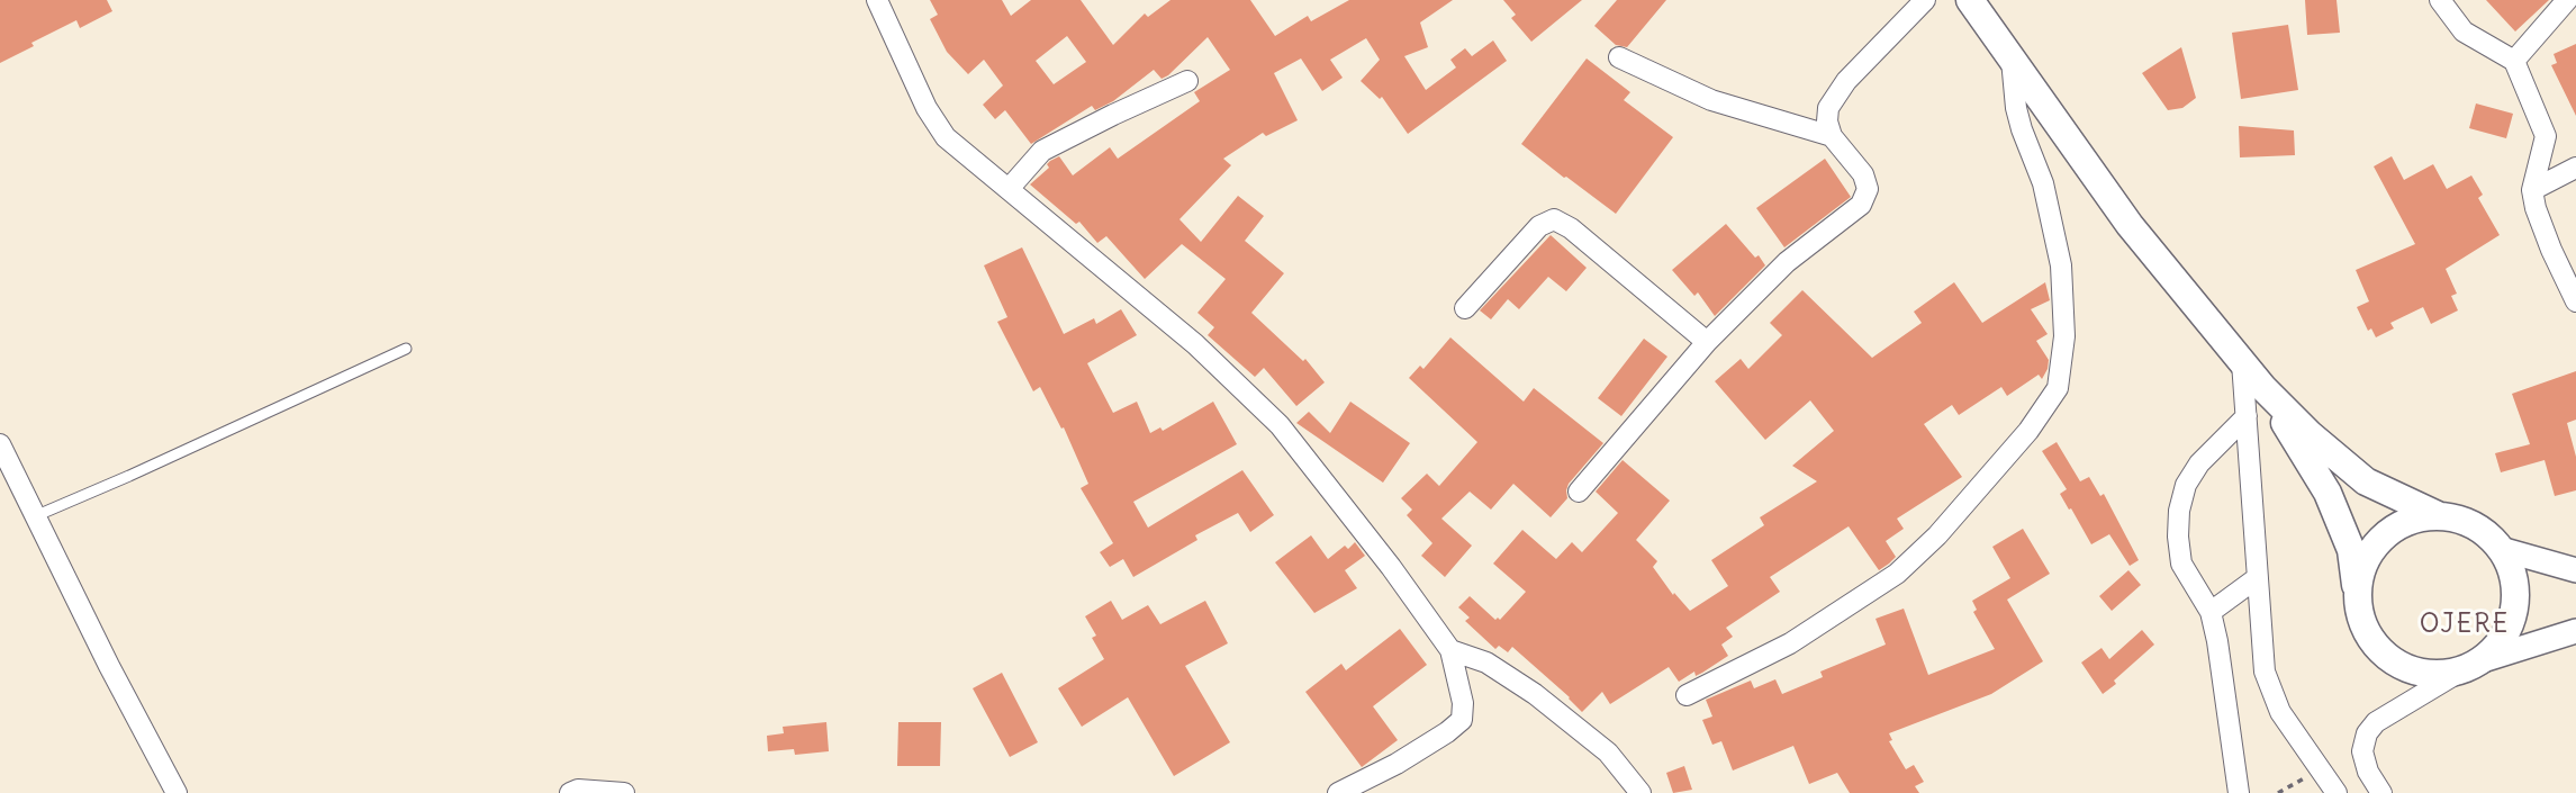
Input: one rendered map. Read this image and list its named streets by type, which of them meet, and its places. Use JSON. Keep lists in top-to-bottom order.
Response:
{
  "districts": ["OJERE"]
}
